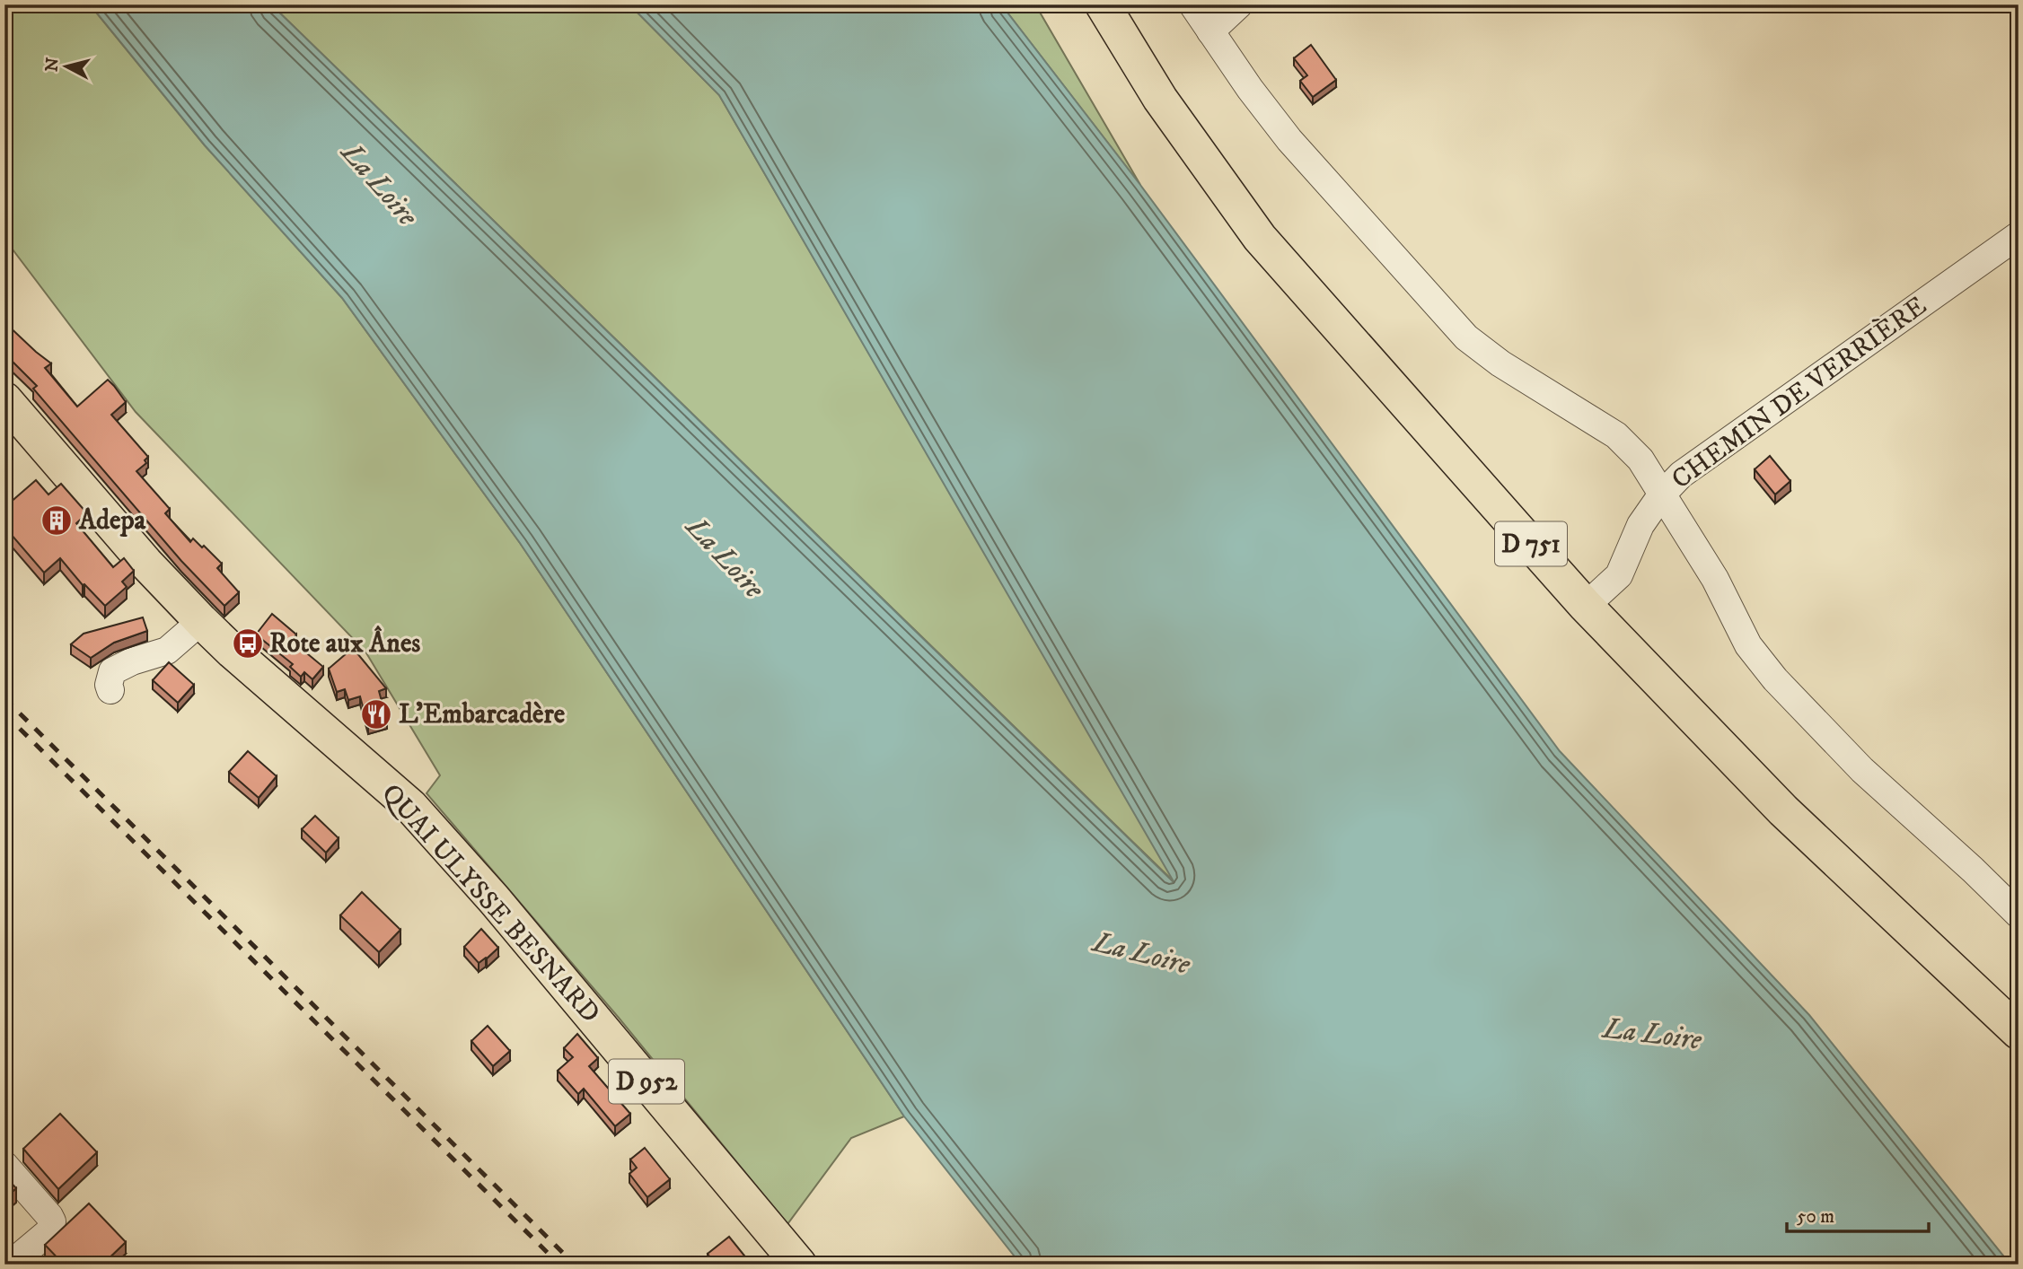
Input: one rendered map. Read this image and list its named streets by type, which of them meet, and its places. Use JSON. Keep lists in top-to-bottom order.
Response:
{
  "streets": {
    "main road": ["D 751", "QUAI ULYSSE BESNARD", "D 952"],
    "street": ["CHEMIN DE VERRIÈRE"]
  },
  "crossings": [
    ["CHEMIN DE VERRIÈRE", "D 751"]
  ],
  "water": ["La Loire"],
  "places": {
    "building": ["Adepa"],
    "bus stop": ["Rote aux Ânes"],
    "restaurant": ["L'Embarcadère"]
  },
  "scale_bar": "50 m",
  "north": "left"
}
